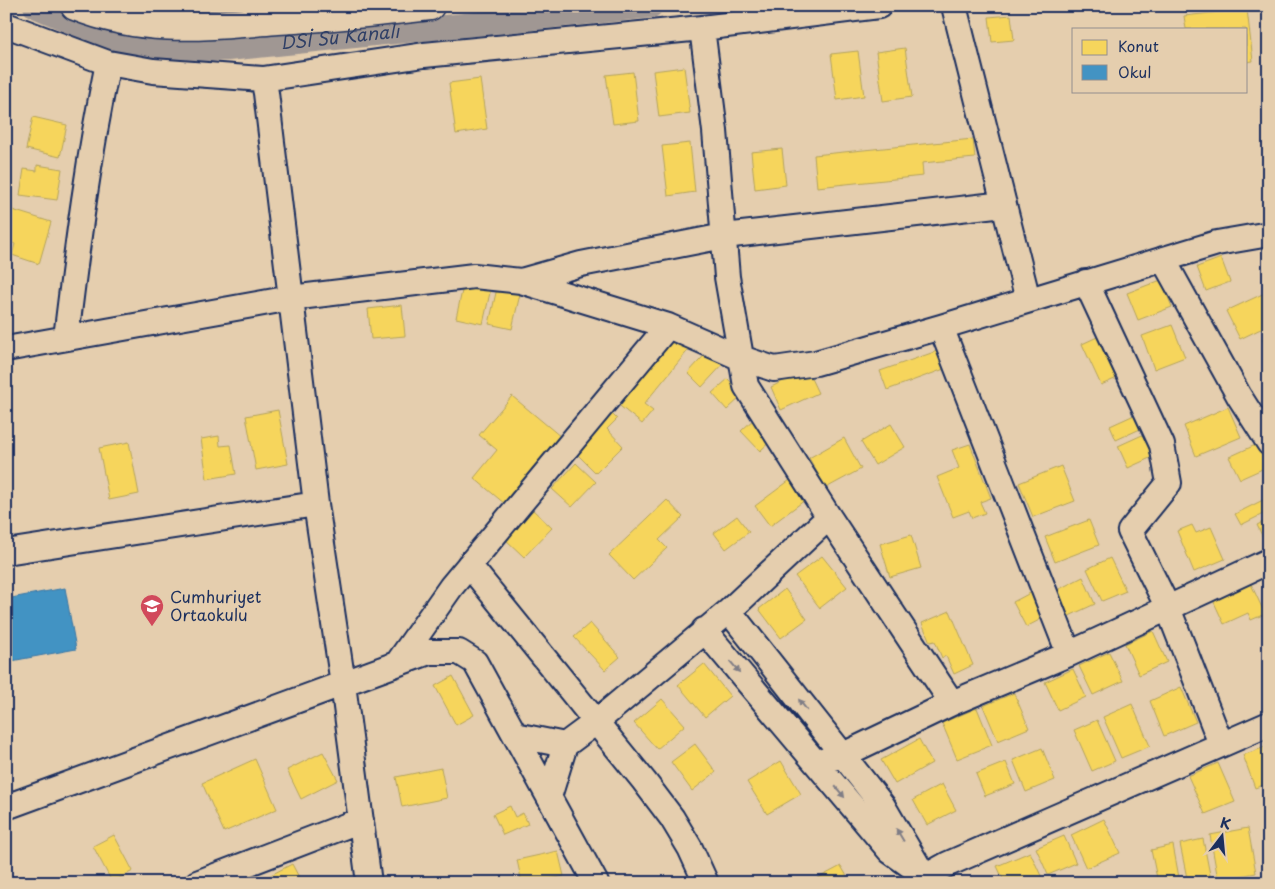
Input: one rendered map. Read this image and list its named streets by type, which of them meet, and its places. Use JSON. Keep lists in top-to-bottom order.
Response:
{
  "water": ["DSİ Su Kanalı"],
  "places": {
    "school or university": ["Cumhuriyet Ortaokulu"]
  },
  "legend": ["Konut", "Okul"],
  "north": "top"
}
